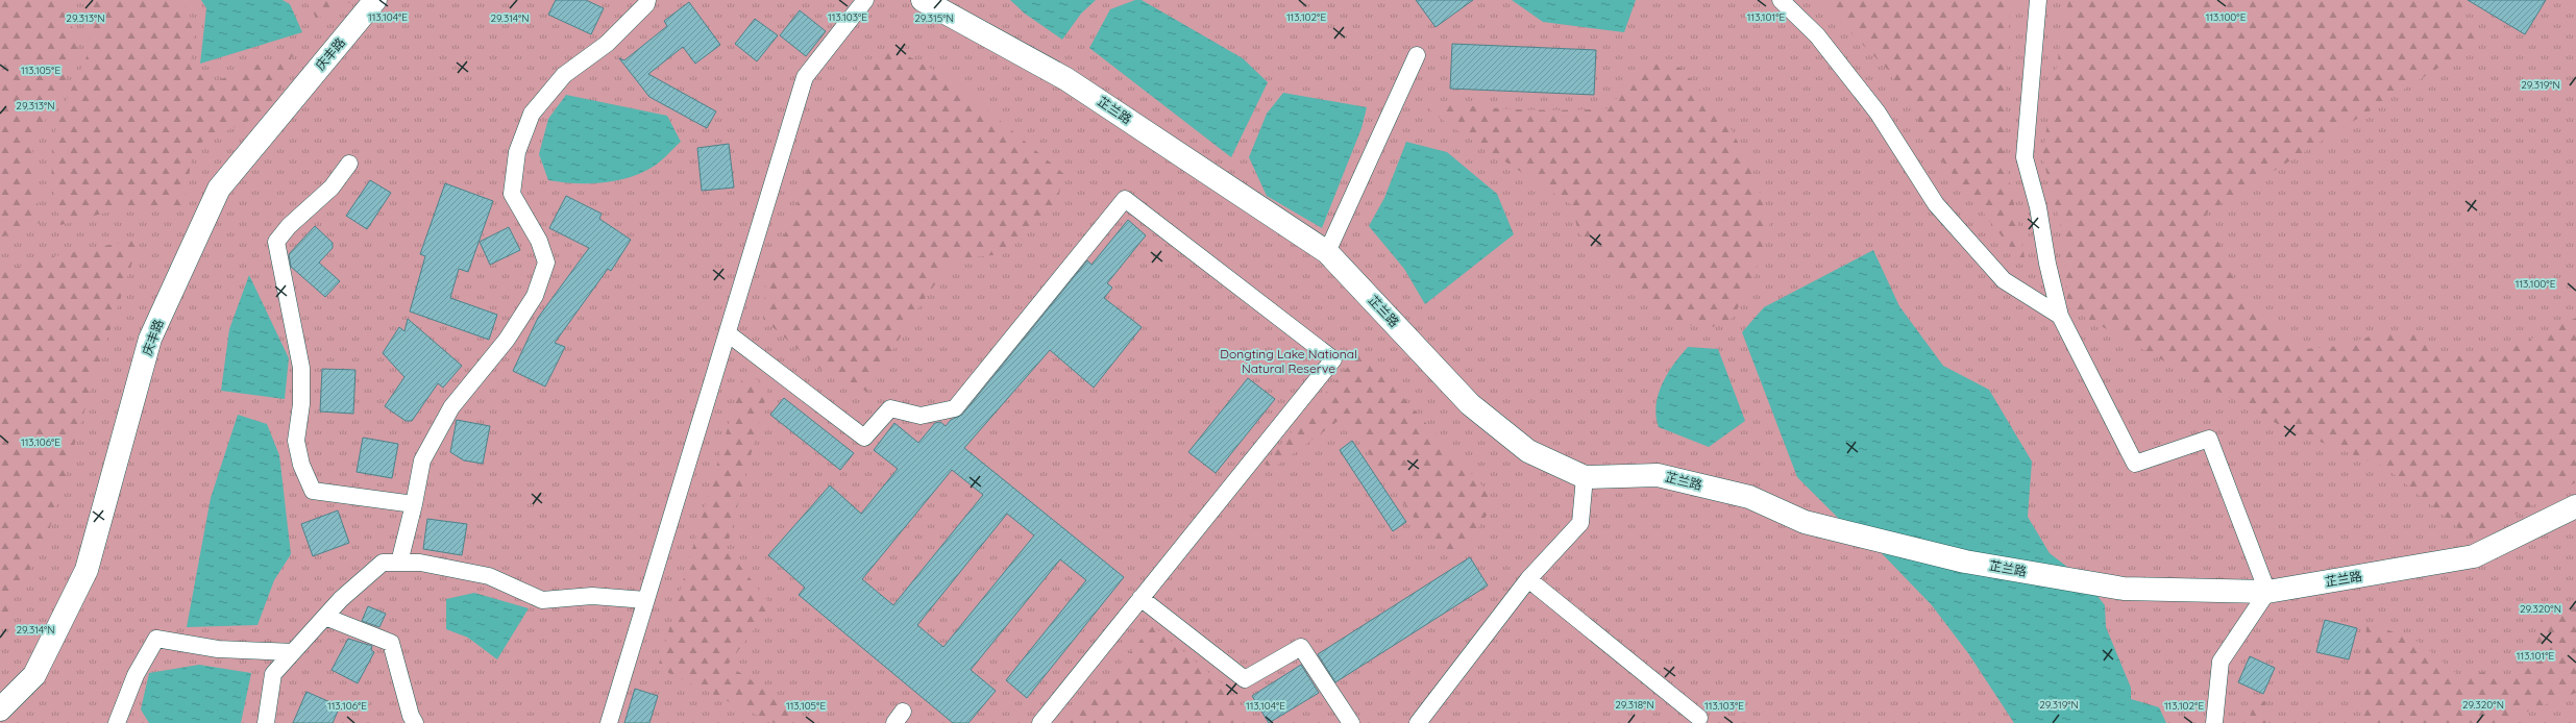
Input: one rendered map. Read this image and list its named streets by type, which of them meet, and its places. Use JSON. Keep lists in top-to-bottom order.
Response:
{
  "streets": {
    "street": ["庆丰路", "芷兰路"]
  },
  "parks": ["Dongting Lake National Natural Reserve"],
  "coordinates": [
    "113.104°E",
    "113.103°E",
    "113.102°E",
    "113.101°E",
    "113.100°E",
    "29.313°N",
    "29.314°N",
    "29.315°N",
    "113.105°E",
    "29.319°N",
    "113.106°E",
    "29.320°N",
    "29.318°N"
  ]
}
